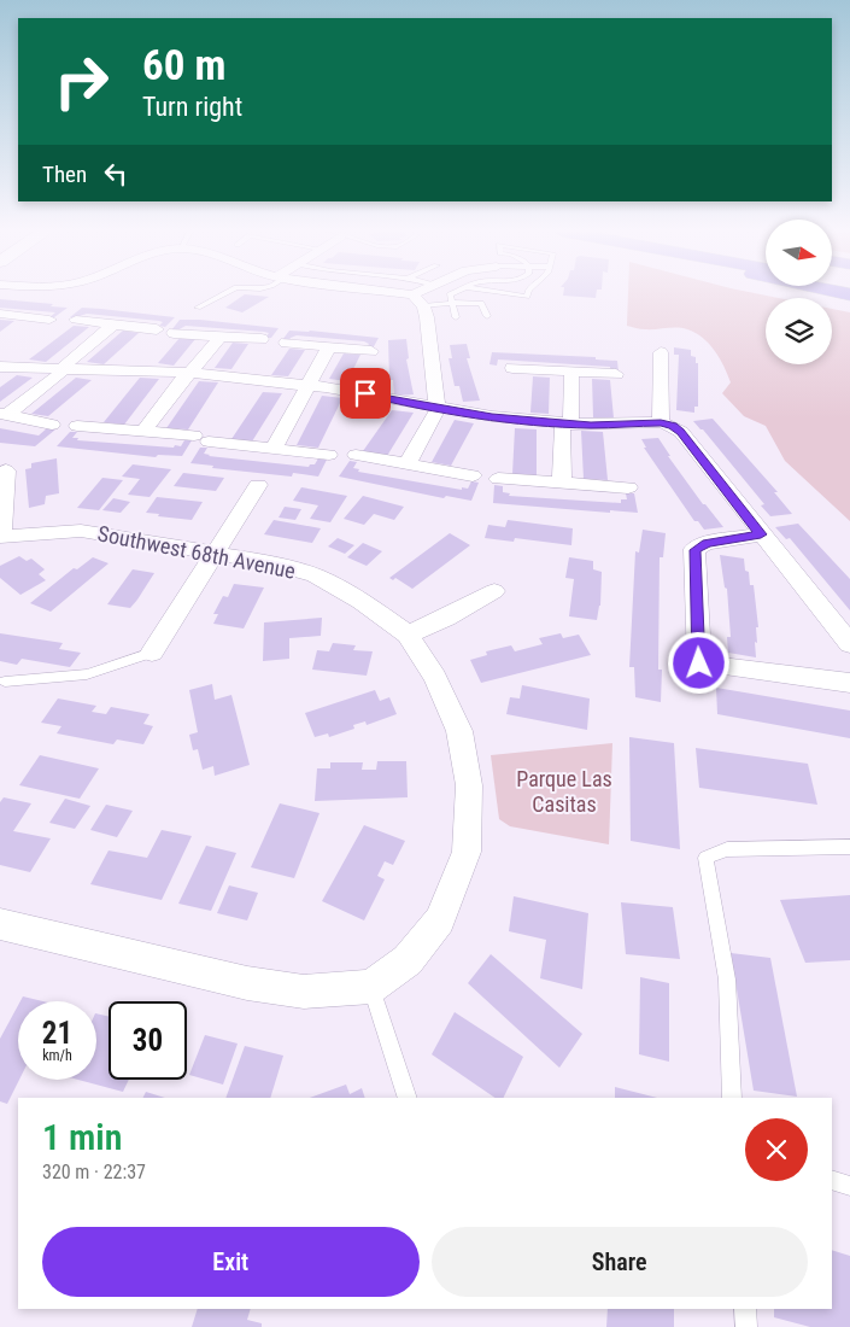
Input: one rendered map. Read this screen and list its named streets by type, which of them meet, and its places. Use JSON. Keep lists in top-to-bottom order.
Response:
{
  "streets": {
    "street": ["Southwest 68th Avenue"]
  },
  "parks": ["Parque Las Casitas"],
  "north": "right",
  "page": {
    "turn": ["60 m", "Turn right"],
    "then": "Then",
    "speed": "21 km/h",
    "limit": "30",
    "heading": ["1 min", "320 m · 22:37"],
    "buttons": ["Exit", "Share"]
  }
}
